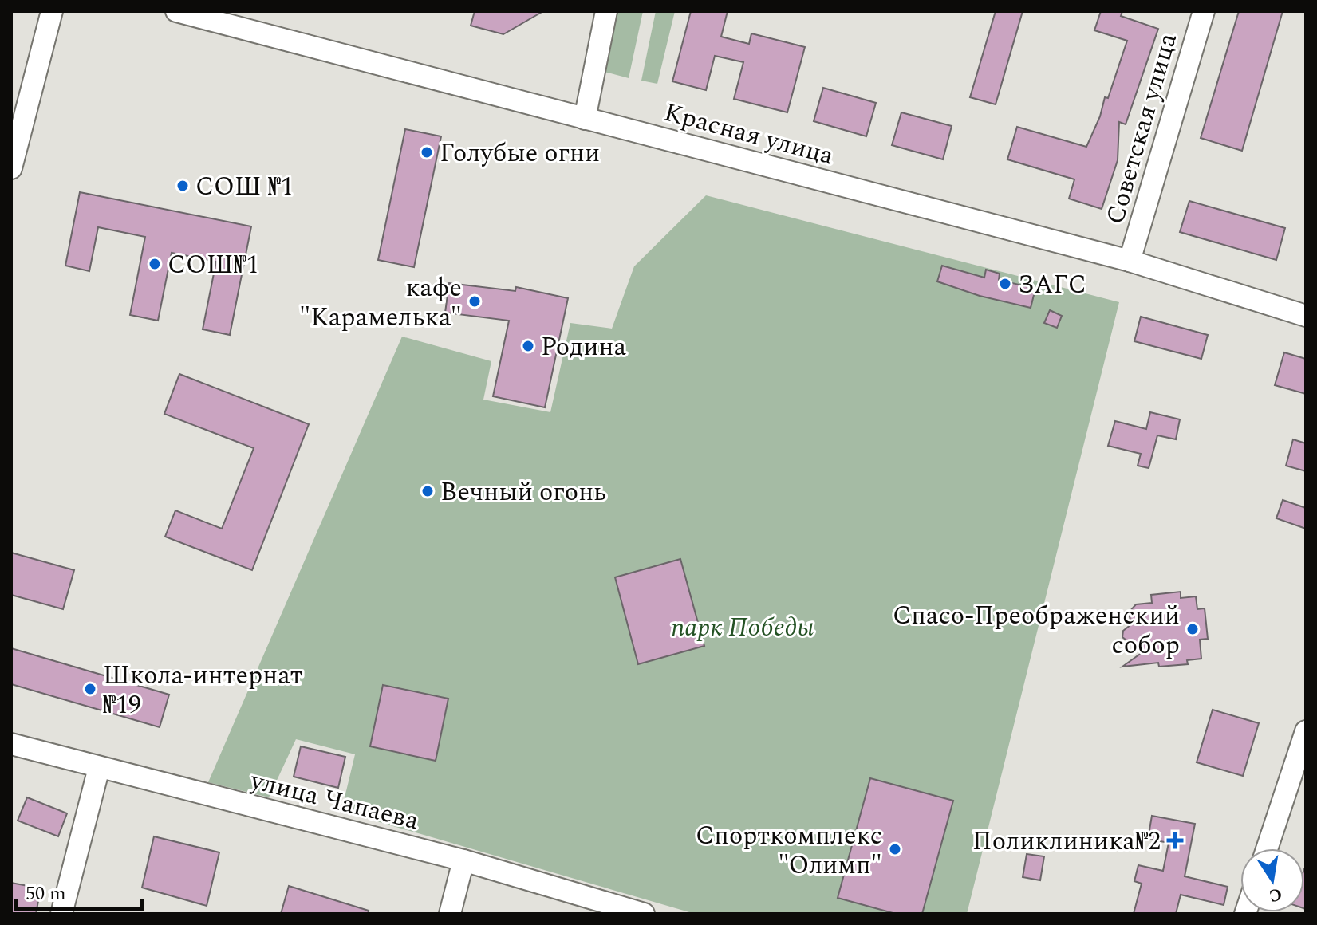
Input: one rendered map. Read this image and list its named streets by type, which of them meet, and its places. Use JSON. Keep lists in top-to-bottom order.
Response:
{
  "streets": {
    "street": ["Советская улица", "Красная улица", "улица Чапаева"]
  },
  "crossings": [
    ["Советская улица", "Красная улица"]
  ],
  "parks": ["парк Победы"],
  "places": {
    "other": [
      "Голубые огни",
      "СОШ №1",
      "СОШ№1",
      "ЗАГС",
      "кафе \"Карамелька\"",
      "Родина",
      "Вечный огонь",
      "Спасо-Преображенский собор",
      "Школа-интернат №19",
      "Спорткомплекс \"Олимп\""
    ],
    "health": ["Поликлиника№2"]
  },
  "scale_bar": "50 m",
  "north": "bottom"
}
